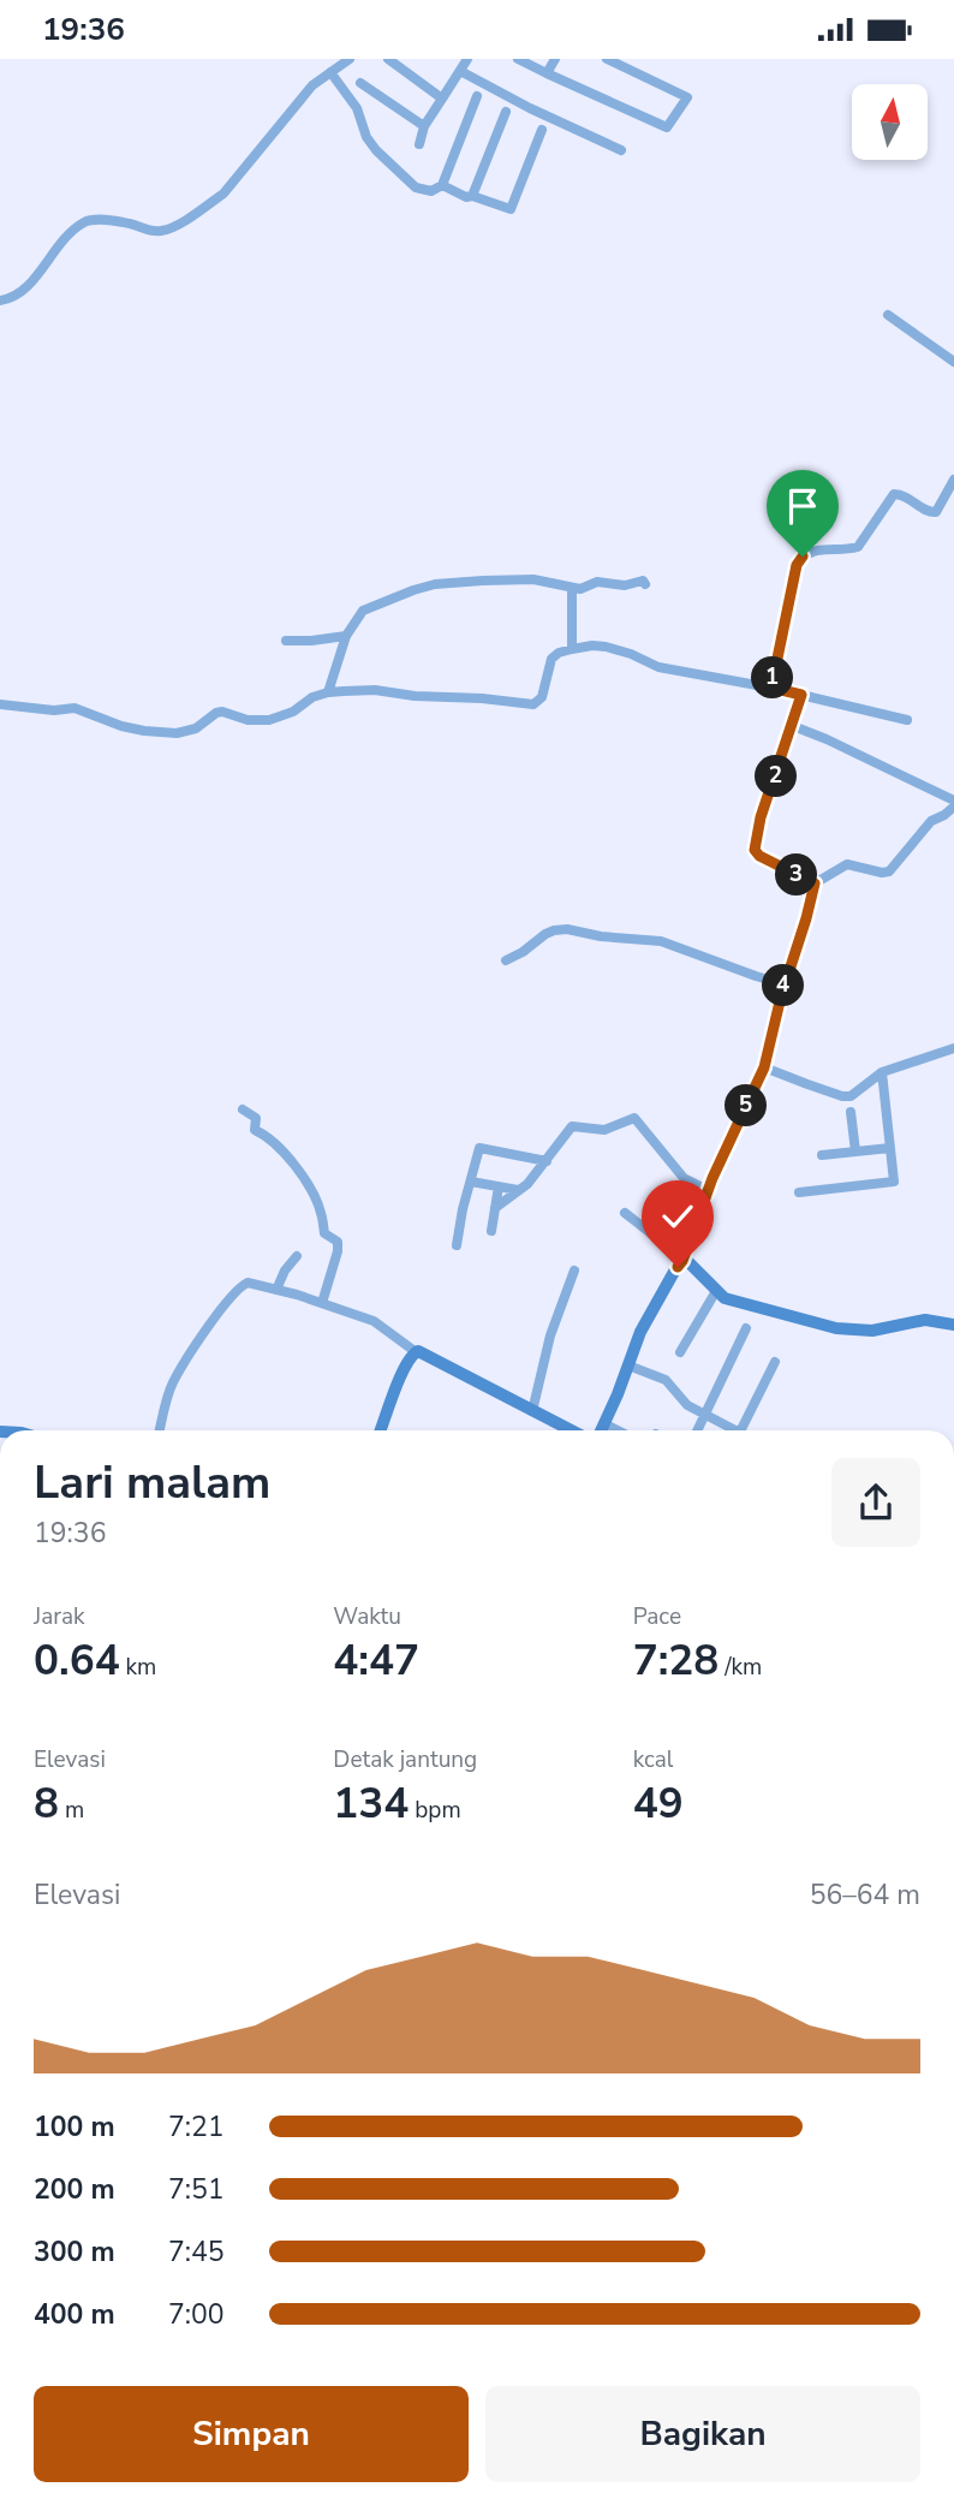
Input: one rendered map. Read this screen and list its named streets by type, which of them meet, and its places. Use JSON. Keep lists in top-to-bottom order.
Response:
{
  "north": "top",
  "page": {
    "status": "19:36",
    "pins": [
      "1",
      "2",
      "3",
      "4",
      "5"
    ],
    "heading": ["Lari malam", "19:36"],
    "stats": [
      ["Jarak", "0.64 km"],
      ["Waktu", "4:47"],
      ["Pace", "7:28 /km"],
      ["Elevasi", "8 m"],
      ["Detak jantung", "134 bpm"],
      ["kcal", "49"]
    ],
    "chart": ["Elevasi", "56–64 m"],
    "list": [
      {
        "name": "100 m",
        "note": "7:21"
      },
      {
        "name": "200 m",
        "note": "7:51"
      },
      {
        "name": "300 m",
        "note": "7:45"
      },
      {
        "name": "400 m",
        "note": "7:00"
      }
    ],
    "buttons": ["Simpan", "Bagikan"]
  }
}
